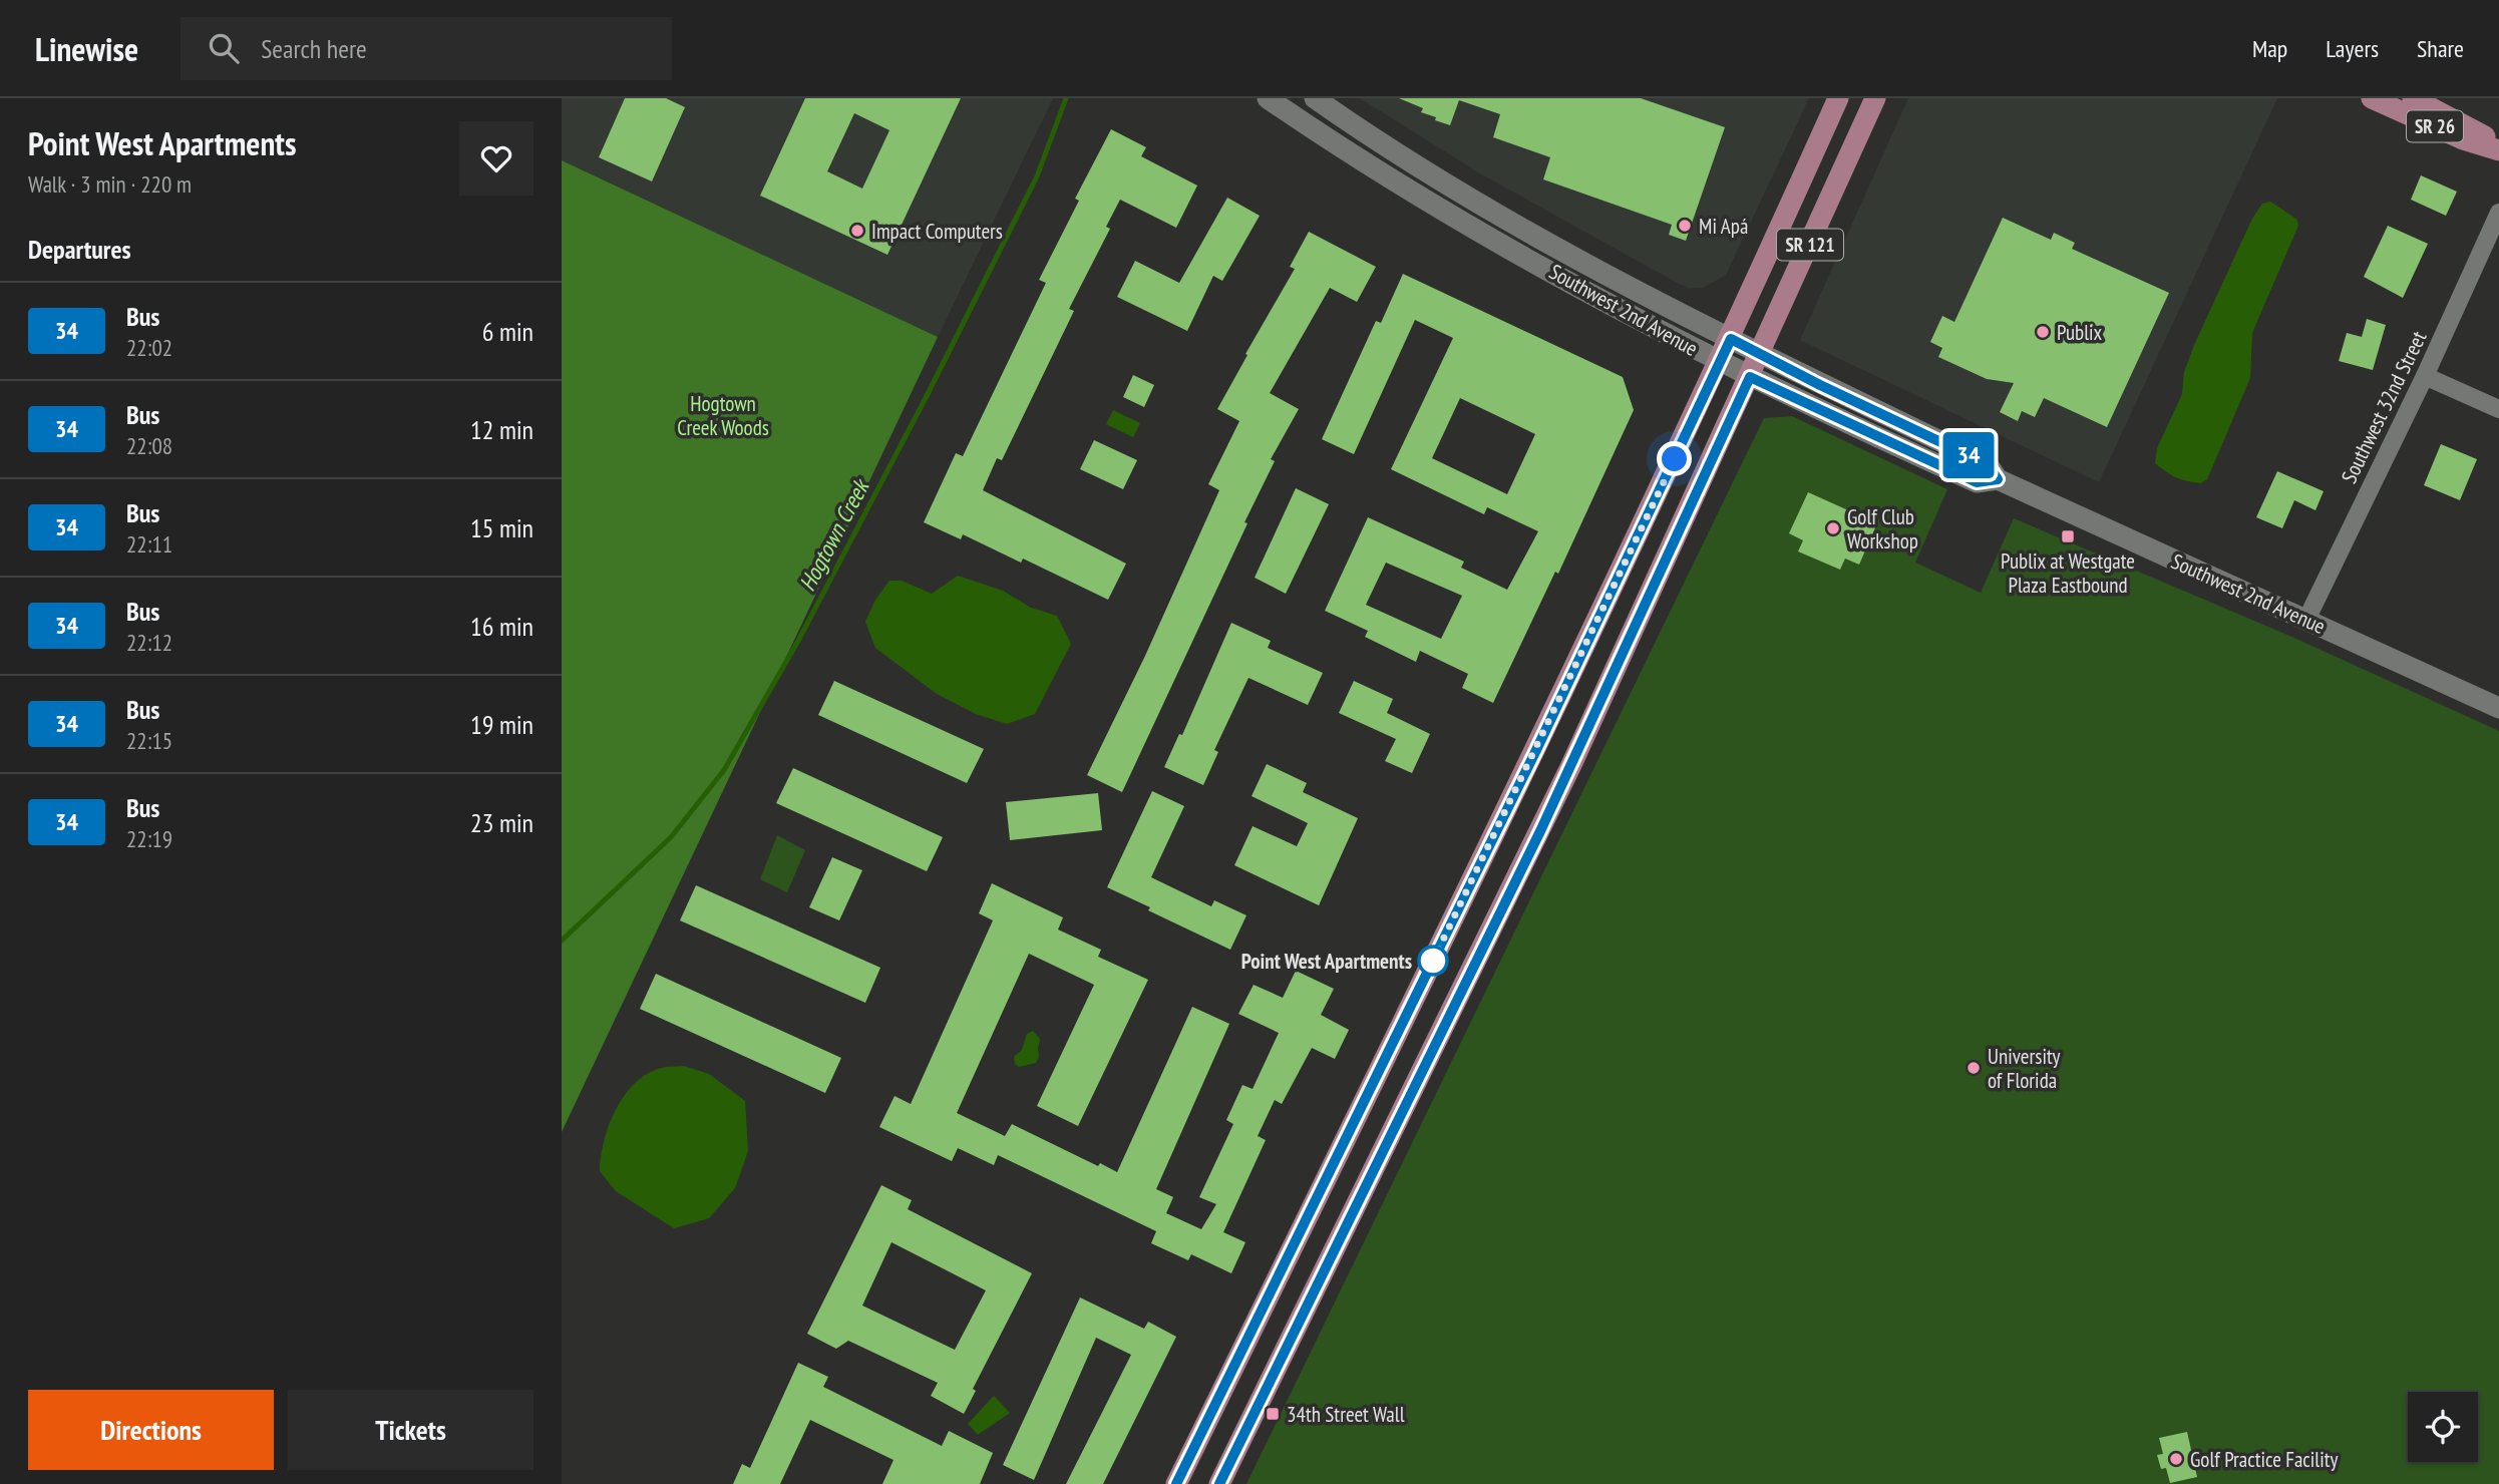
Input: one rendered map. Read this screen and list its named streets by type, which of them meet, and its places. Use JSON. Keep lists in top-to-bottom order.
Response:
{
  "streets": {
    "main road": ["SR 26", "SR 121", "Southwest 2nd Avenue"],
    "street": ["Southwest 32nd Street"]
  },
  "crossings": [
    ["SR 121", "Southwest 2nd Avenue"],
    ["Southwest 2nd Avenue", "Southwest 32nd Street"]
  ],
  "water": ["Hogtown Creek"],
  "parks": ["Hogtown Creek Woods"],
  "places": {
    "other": [
      "Mi Apá",
      "Impact Computers",
      "Publix",
      "Golf Club Workshop",
      "Point West Apartments",
      "University of Florida",
      "Golf Practice Facility"
    ],
    "transit": ["Publix at Westgate Plaza Eastbound", "34th Street Wall"]
  },
  "lines": ["bus line 34"],
  "page": {
    "header": "Linewise",
    "search": "Search here",
    "nav": ["Map", "Layers", "Share"],
    "heading": [
      ["Point West Apartments", "Walk · 3 min · 220 m"],
      "Departures"
    ],
    "on_map": "34",
    "list": [
      {
        "mark": "34",
        "name": "Bus",
        "note": "22:02",
        "value": "6 min"
      },
      {
        "mark": "34",
        "name": "Bus",
        "note": "22:08",
        "value": "12 min"
      },
      {
        "mark": "34",
        "name": "Bus",
        "note": "22:11",
        "value": "15 min"
      },
      {
        "mark": "34",
        "name": "Bus",
        "note": "22:12",
        "value": "16 min"
      },
      {
        "mark": "34",
        "name": "Bus",
        "note": "22:15",
        "value": "19 min"
      },
      {
        "mark": "34",
        "name": "Bus",
        "note": "22:19",
        "value": "23 min"
      }
    ],
    "buttons": ["Directions", "Tickets"]
  }
}
